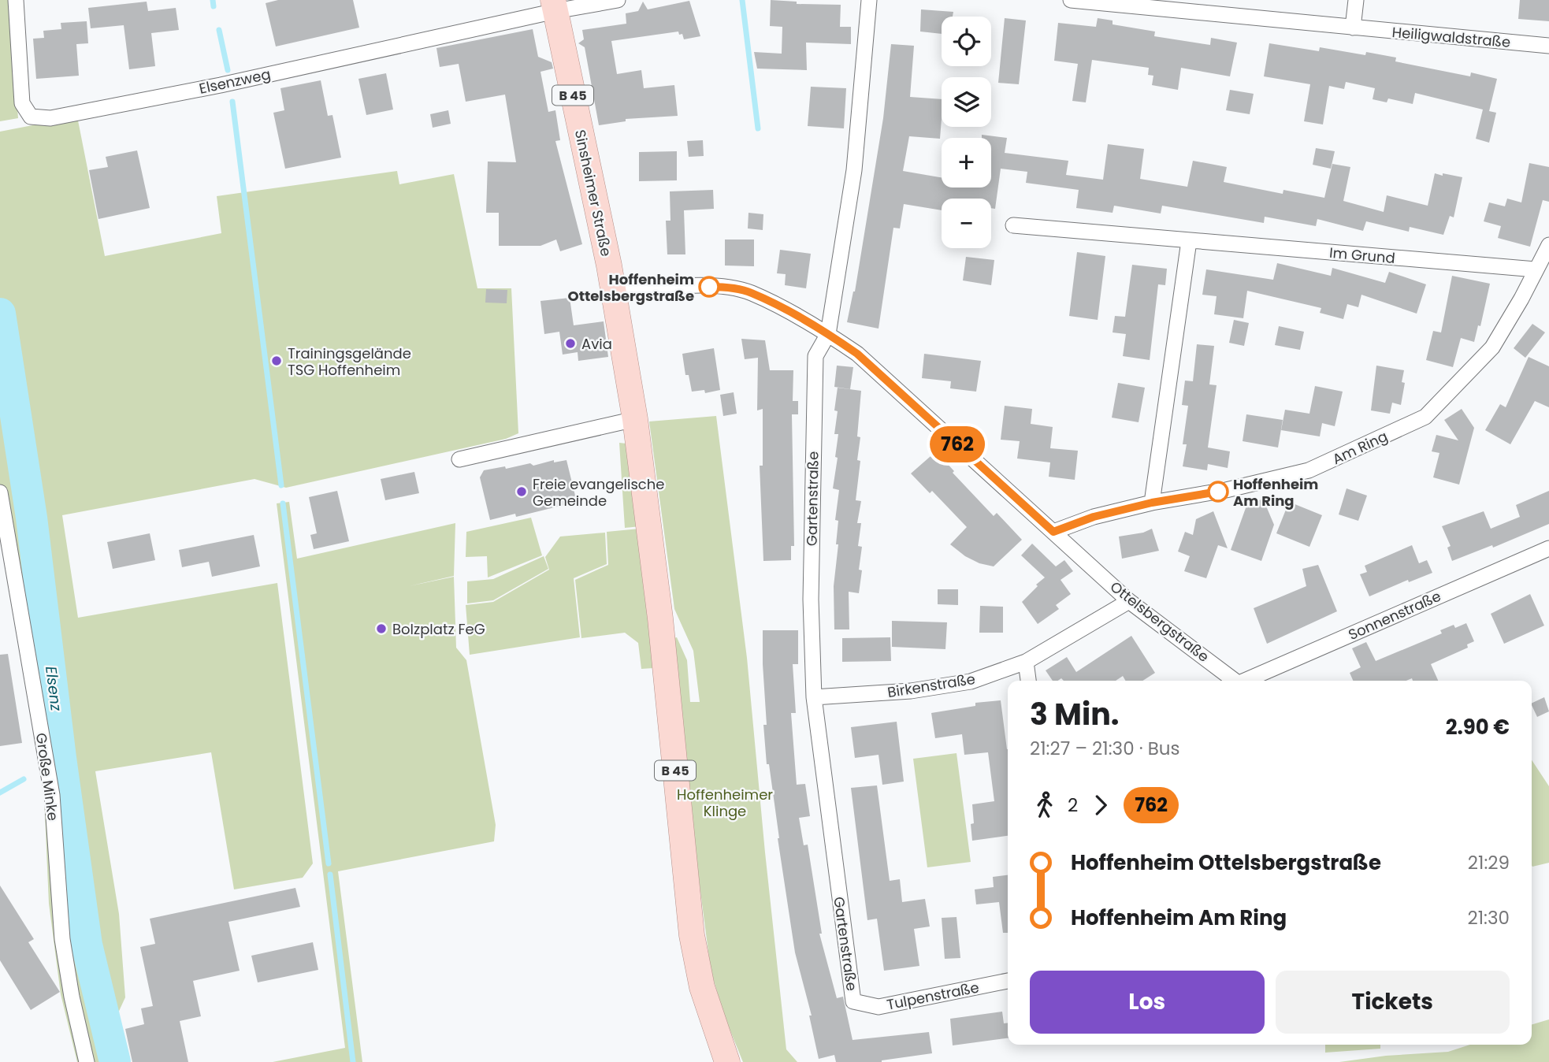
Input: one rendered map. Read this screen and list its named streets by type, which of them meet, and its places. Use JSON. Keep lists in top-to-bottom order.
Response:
{
  "streets": {
    "main road": ["B 45", "Sinsheimer Straße"],
    "street": [
      "Heiligwaldstraße",
      "Elsenzweg",
      "Im Grund",
      "Am Ring",
      "Gartenstraße",
      "Sonnenstraße",
      "Ottelsbergstraße",
      "Birkenstraße",
      "Große Minke",
      "Tulpenstraße"
    ]
  },
  "crossings": [
    ["Elsenzweg", "Sinsheimer Straße"],
    ["Sinsheimer Straße", "Ottelsbergstraße"],
    ["Im Grund", "Am Ring"],
    ["Am Ring", "Ottelsbergstraße"],
    ["Gartenstraße", "Ottelsbergstraße"],
    ["Gartenstraße", "Birkenstraße"],
    ["Gartenstraße", "Tulpenstraße"],
    ["Ottelsbergstraße", "Birkenstraße"]
  ],
  "water": ["Elsenz"],
  "parks": ["Hoffenheimer Klinge"],
  "places": [
    "Hoffenheim Ottelsbergstraße",
    "Avia",
    "Trainingsgelände TSG Hoffenheim",
    "Freie evangelische Gemeinde",
    "Hoffenheim Am Ring",
    "Bolzplatz FeG"
  ],
  "lines": ["bus line 762"],
  "page": {
    "on_map": "762",
    "map_buttons": ["+", "−"],
    "heading": ["3 Min.", "21:27 – 21:30 · Bus", "2.90 €"],
    "legs": ["2", "762"],
    "list": [
      {
        "name": "Hoffenheim Ottelsbergstraße",
        "value": "21:29"
      },
      {
        "name": "Hoffenheim Am Ring",
        "value": "21:30"
      }
    ],
    "buttons": ["Los", "Tickets"]
  }
}
